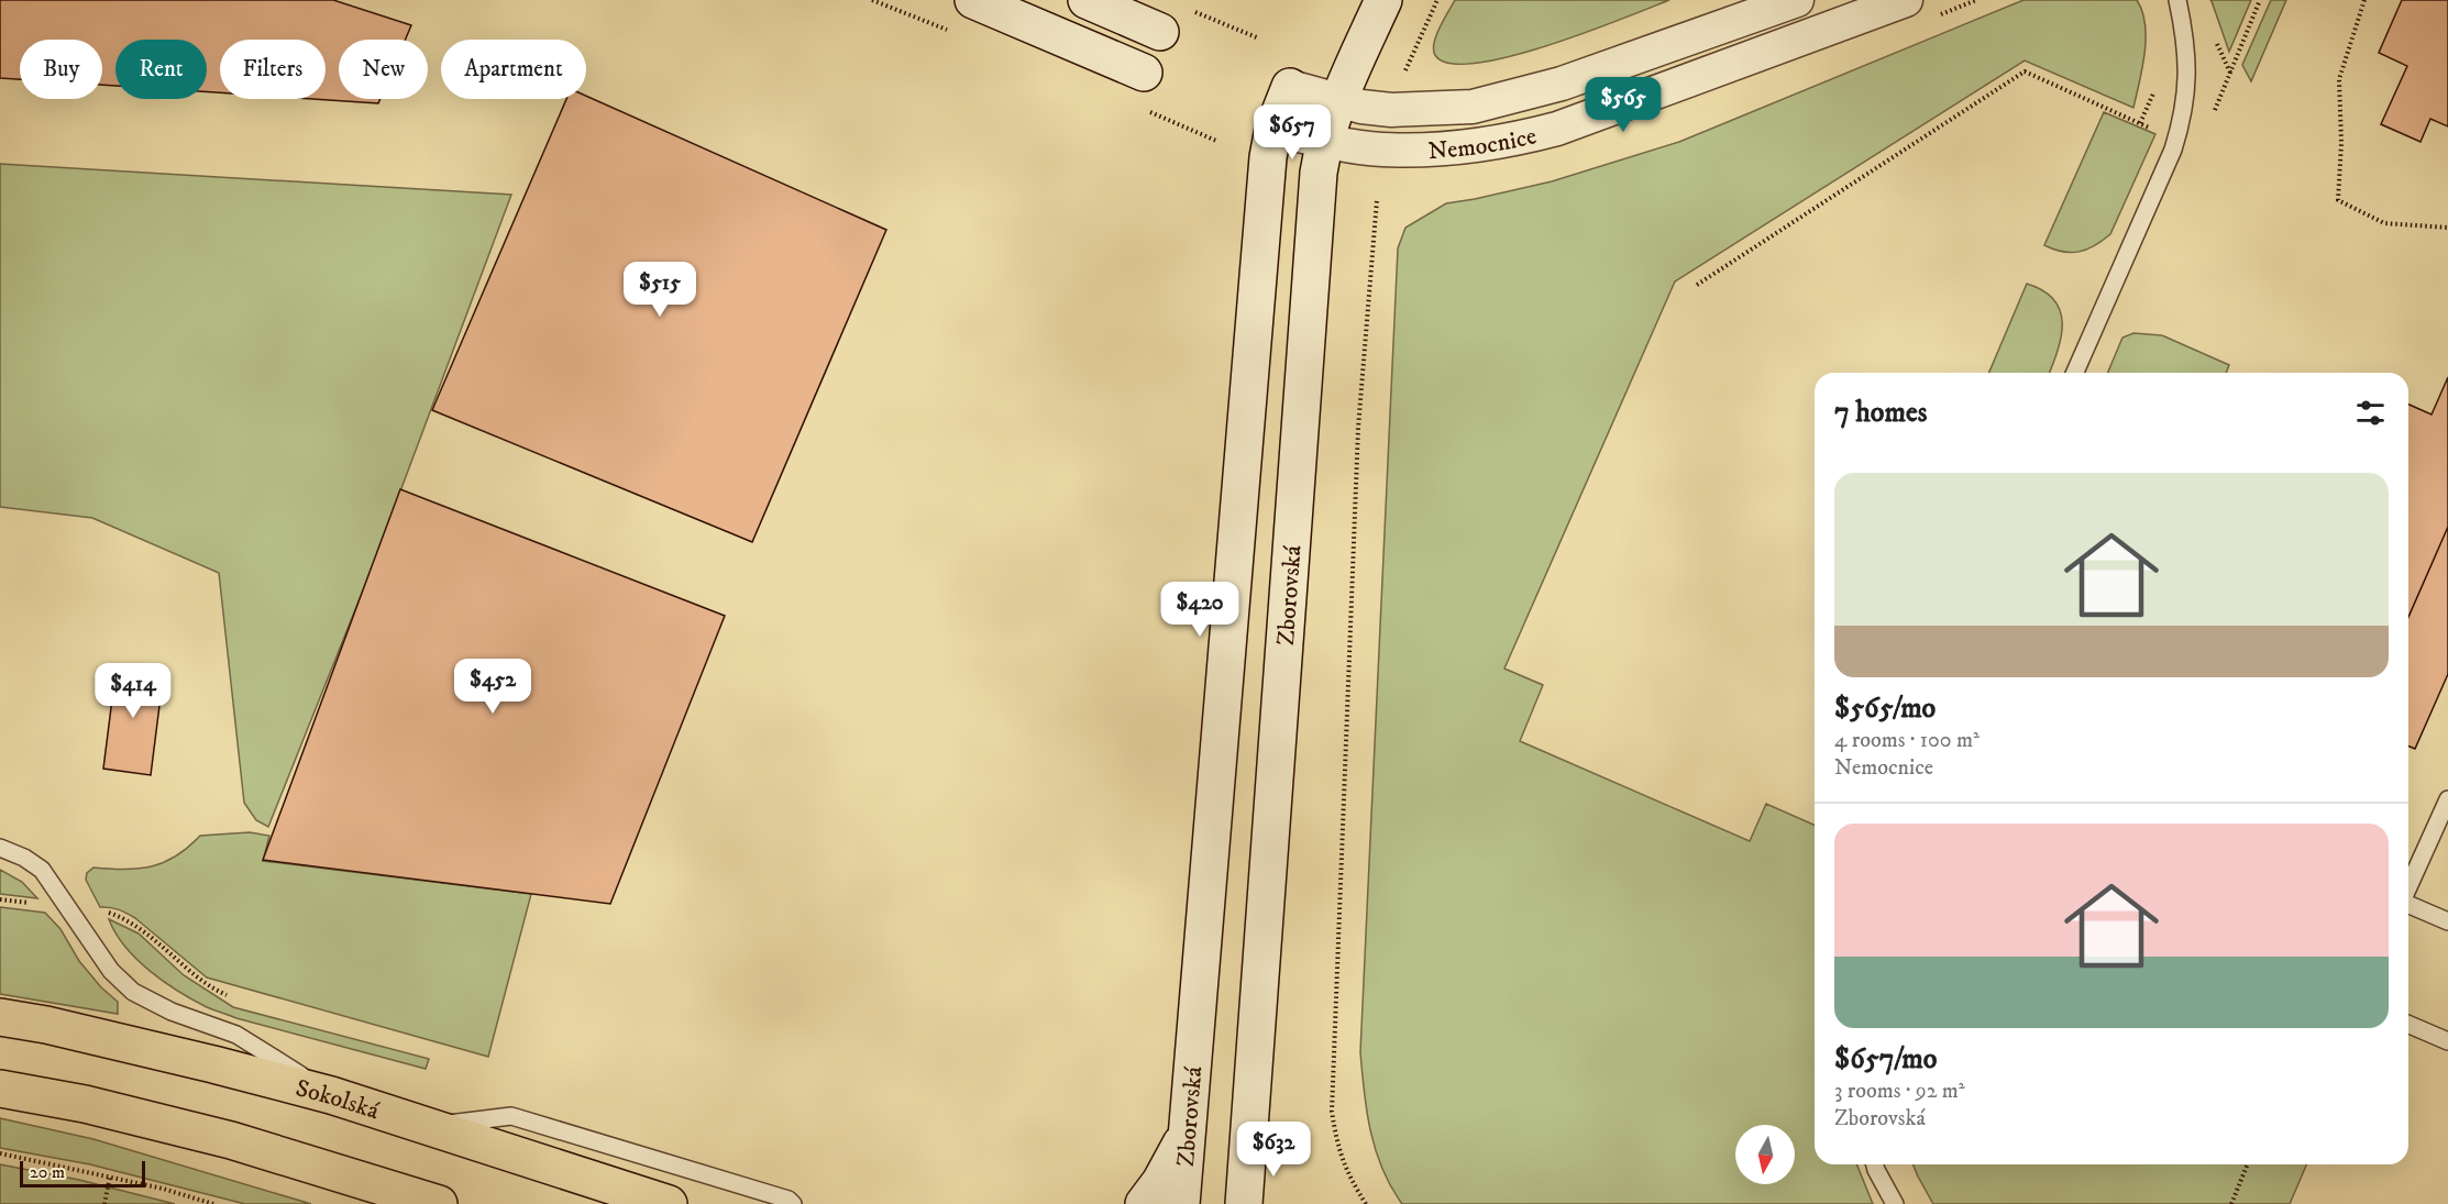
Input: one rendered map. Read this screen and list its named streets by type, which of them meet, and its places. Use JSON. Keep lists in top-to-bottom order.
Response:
{
  "streets": {
    "main road": ["Sokolská"],
    "street": ["Nemocnice", "Zborovská"]
  },
  "crossings": [
    ["Nemocnice", "Zborovská"]
  ],
  "scale_bar": "20 m",
  "north": "bottom",
  "page": {
    "chip": [
      "Buy",
      "Rent",
      "Filters",
      "New",
      "Apartment"
    ],
    "price": [
      "$565",
      "$657",
      "$515",
      "$420",
      "$452",
      "$414",
      "$632"
    ],
    "heading": "7 homes",
    "list": [
      {
        "name": "$565/mo",
        "note": "4 rooms · 100 m² · Nemocnice"
      },
      {
        "name": "$657/mo",
        "note": "3 rooms · 92 m² · Zborovská"
      }
    ],
    "scale": "20 m"
  }
}
